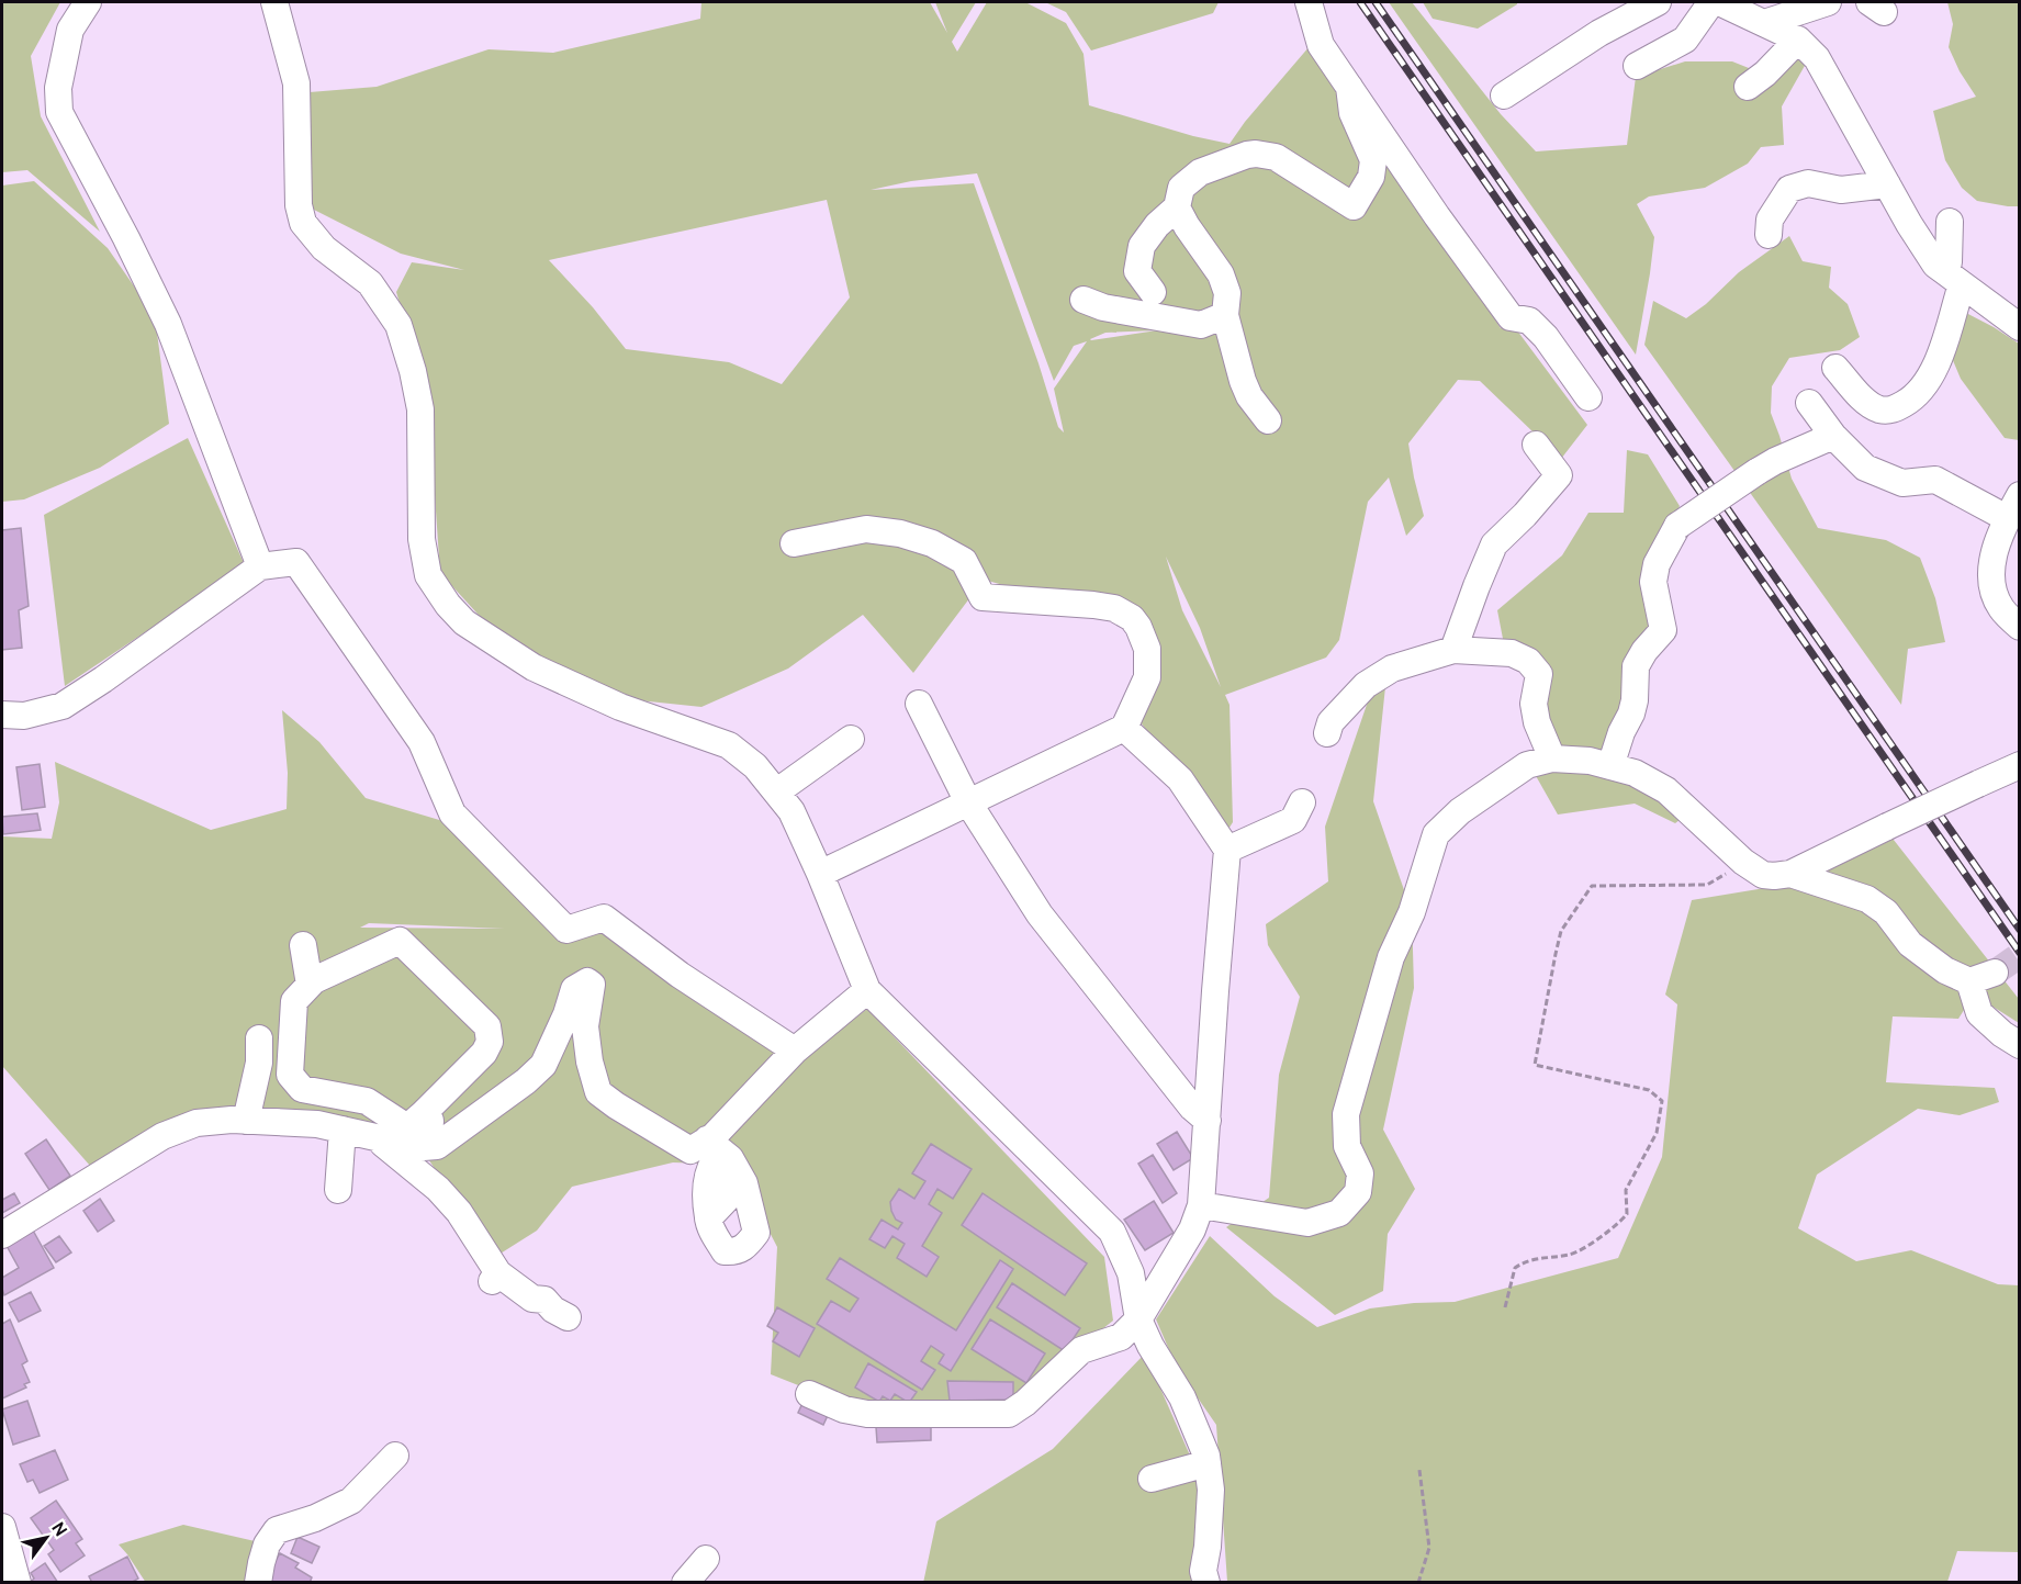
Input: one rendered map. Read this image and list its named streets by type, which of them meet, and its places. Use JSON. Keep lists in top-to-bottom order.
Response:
{
  "north": "top right"
}
